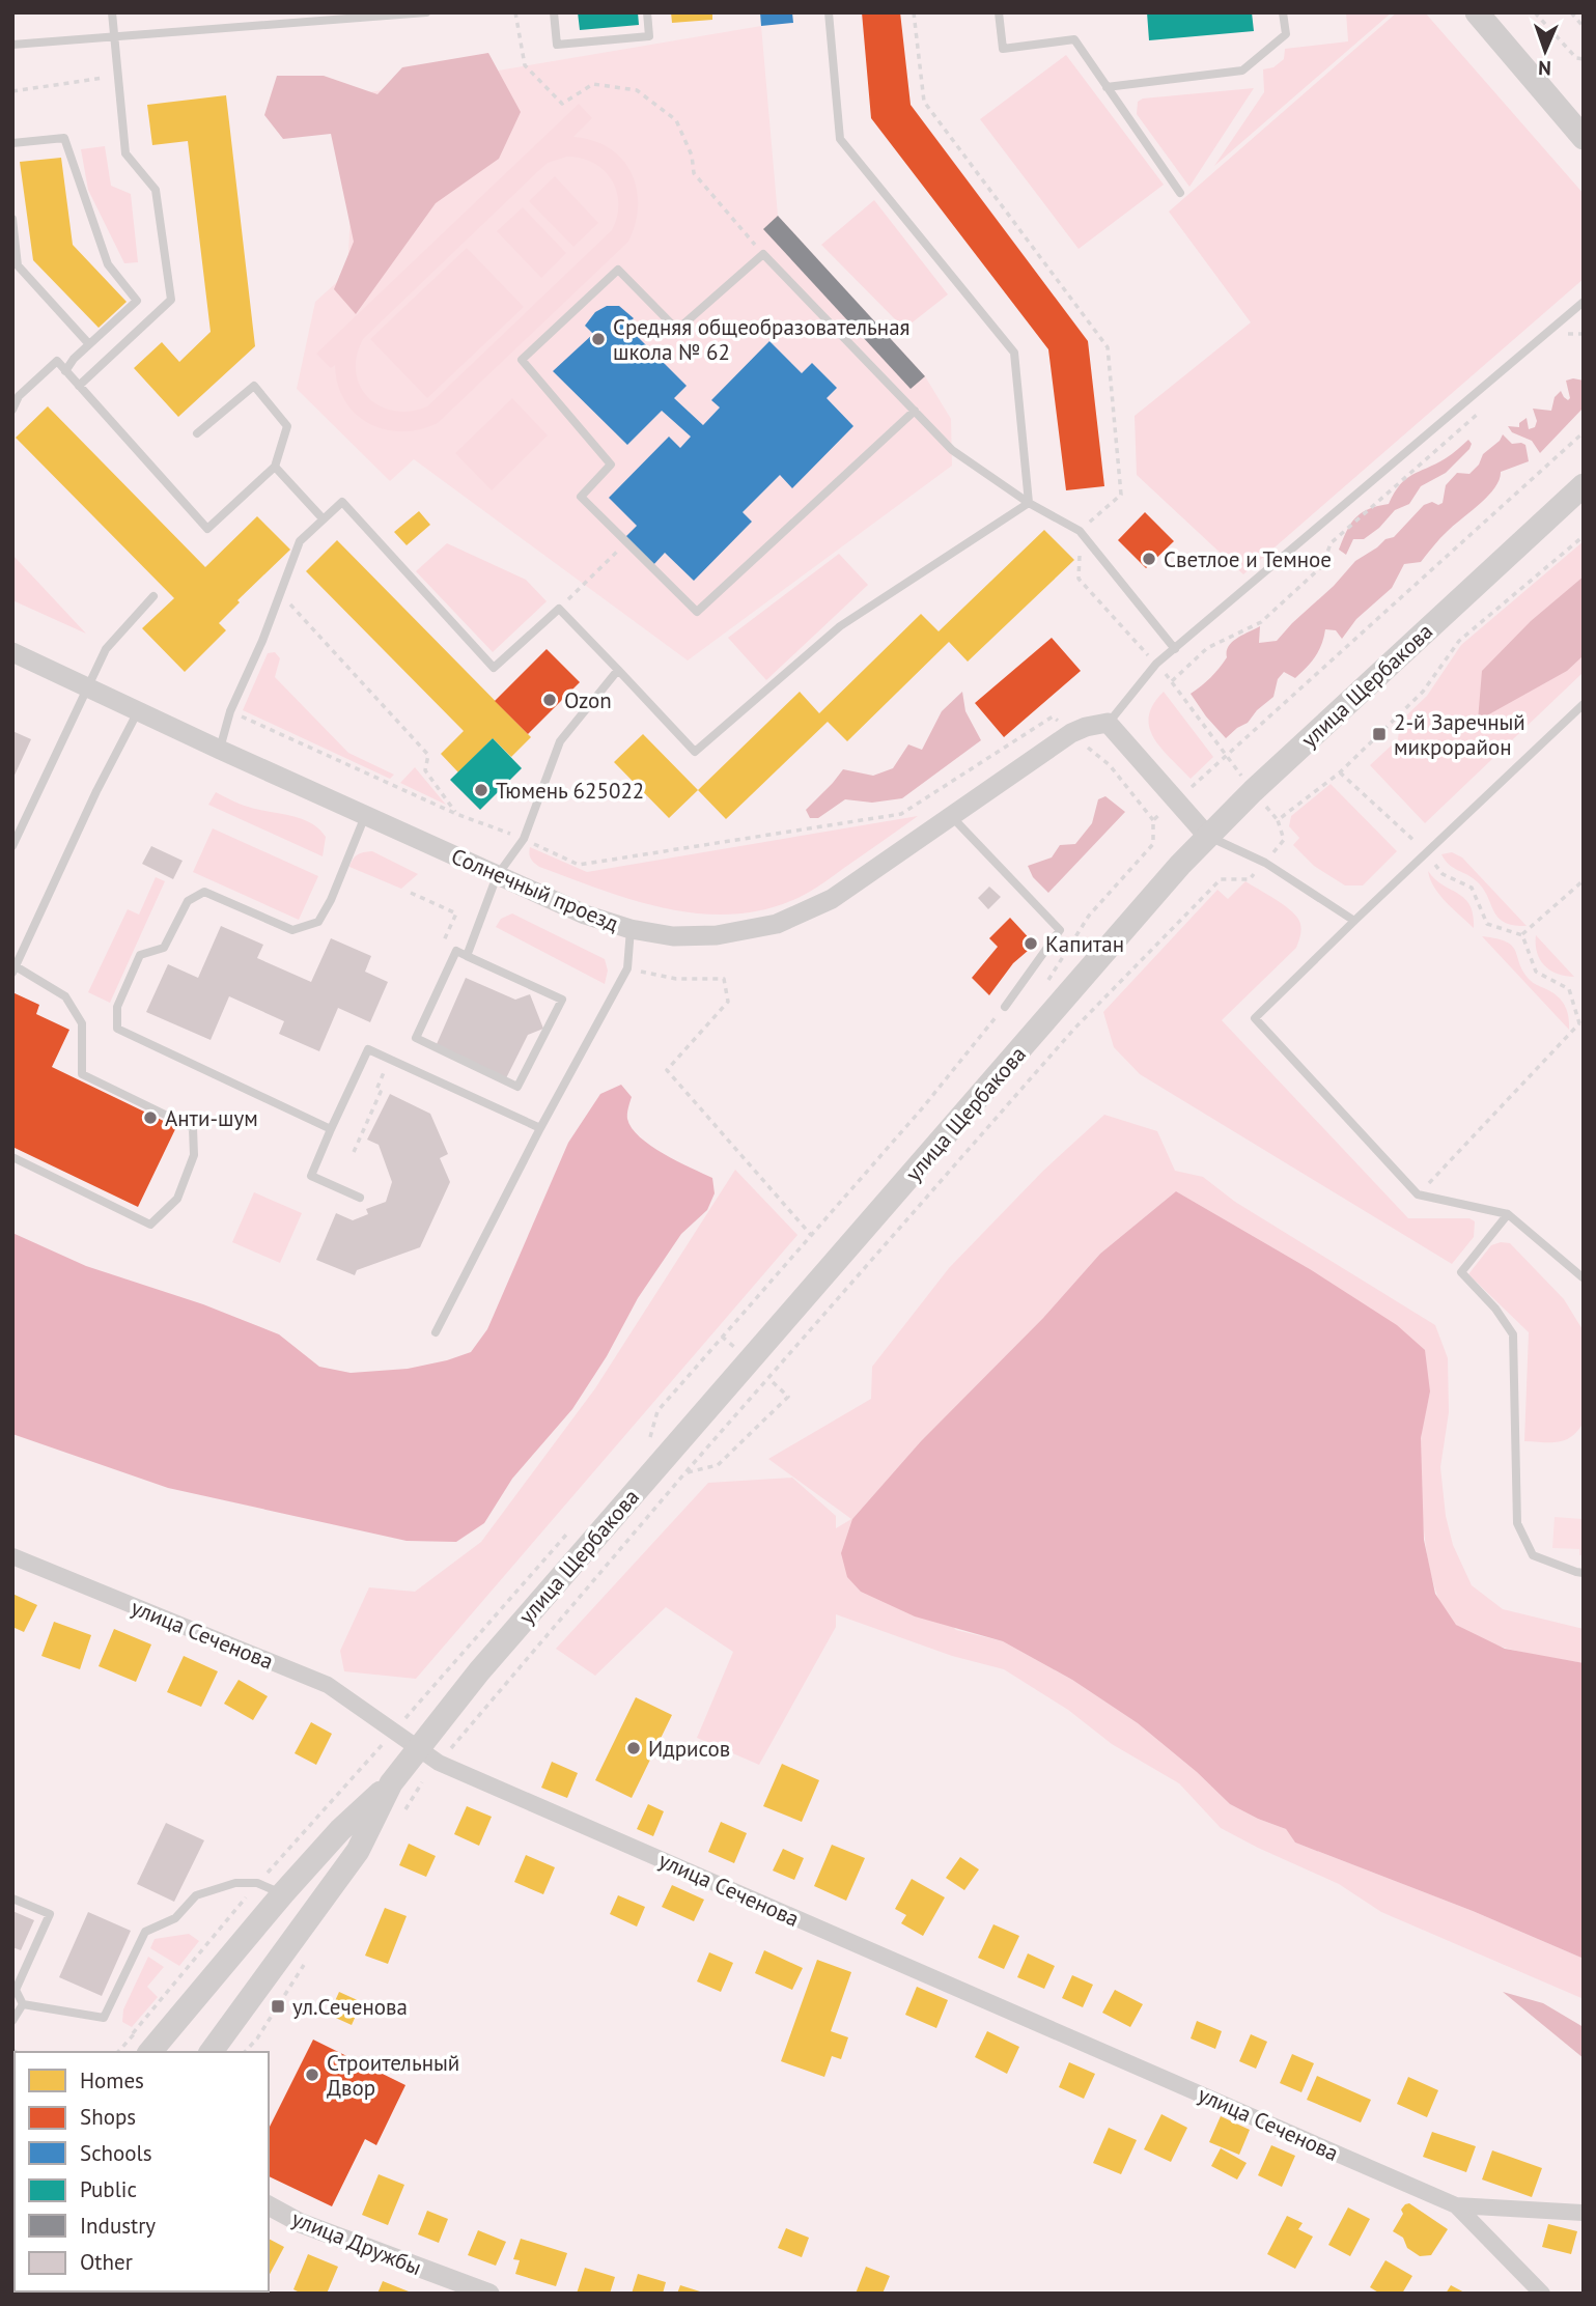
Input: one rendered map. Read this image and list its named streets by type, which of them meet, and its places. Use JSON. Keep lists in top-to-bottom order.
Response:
{
  "streets": {
    "main road": ["улица Щербакова"],
    "street": ["Солнечный проезд", "улица Сеченова", "улица Дружбы"]
  },
  "crossings": [
    ["улица Щербакова", "улица Сеченова"]
  ],
  "places": {
    "other": [
      "Средняя общеобразовательная школа № 62",
      "Светлое и Темное",
      "Ozon",
      "Тюмень 625022",
      "Капитан",
      "Анти-шум",
      "Идрисов",
      "Строительный Двор"
    ],
    "transit": ["2-й Заречный микрорайон", "ул.Сеченова"]
  },
  "legend": [
    "Homes",
    "Shops",
    "Schools",
    "Public",
    "Industry",
    "Other"
  ],
  "north": "bottom"
}
